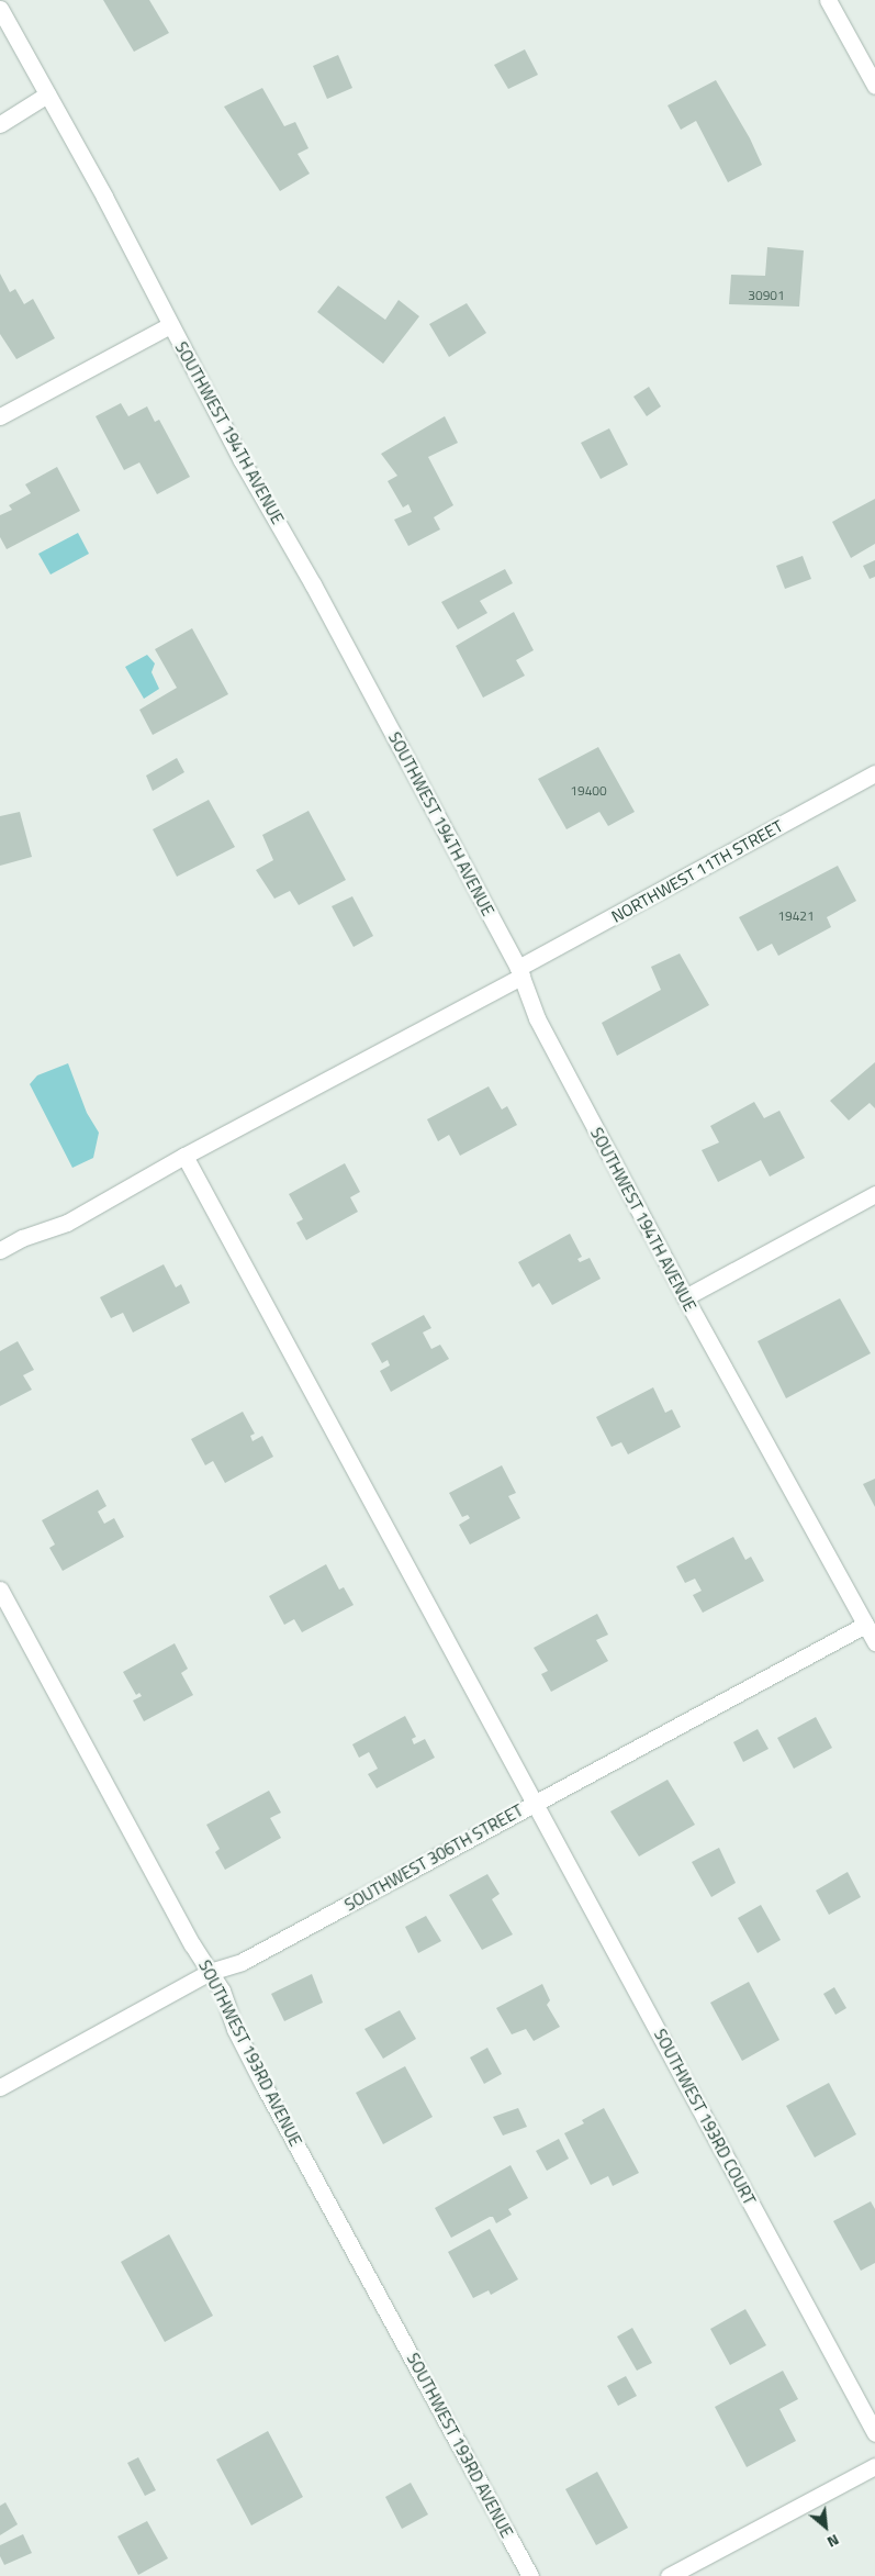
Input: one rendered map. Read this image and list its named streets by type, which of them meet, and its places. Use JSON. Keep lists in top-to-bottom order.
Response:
{
  "streets": {
    "street": [
      "SOUTHWEST 194TH AVENUE",
      "NORTHWEST 11TH STREET",
      "SOUTHWEST 306TH STREET",
      "SOUTHWEST 193RD AVENUE",
      "SOUTHWEST 193RD COURT"
    ]
  },
  "crossings": [
    ["SOUTHWEST 194TH AVENUE", "NORTHWEST 11TH STREET"],
    ["SOUTHWEST 194TH AVENUE", "SOUTHWEST 306TH STREET"],
    ["NORTHWEST 11TH STREET", "SOUTHWEST 193RD COURT"],
    ["SOUTHWEST 306TH STREET", "SOUTHWEST 193RD AVENUE"],
    ["SOUTHWEST 306TH STREET", "SOUTHWEST 193RD COURT"]
  ],
  "house_numbers": ["30901", "19400", "19421"],
  "north": "bottom right"
}
